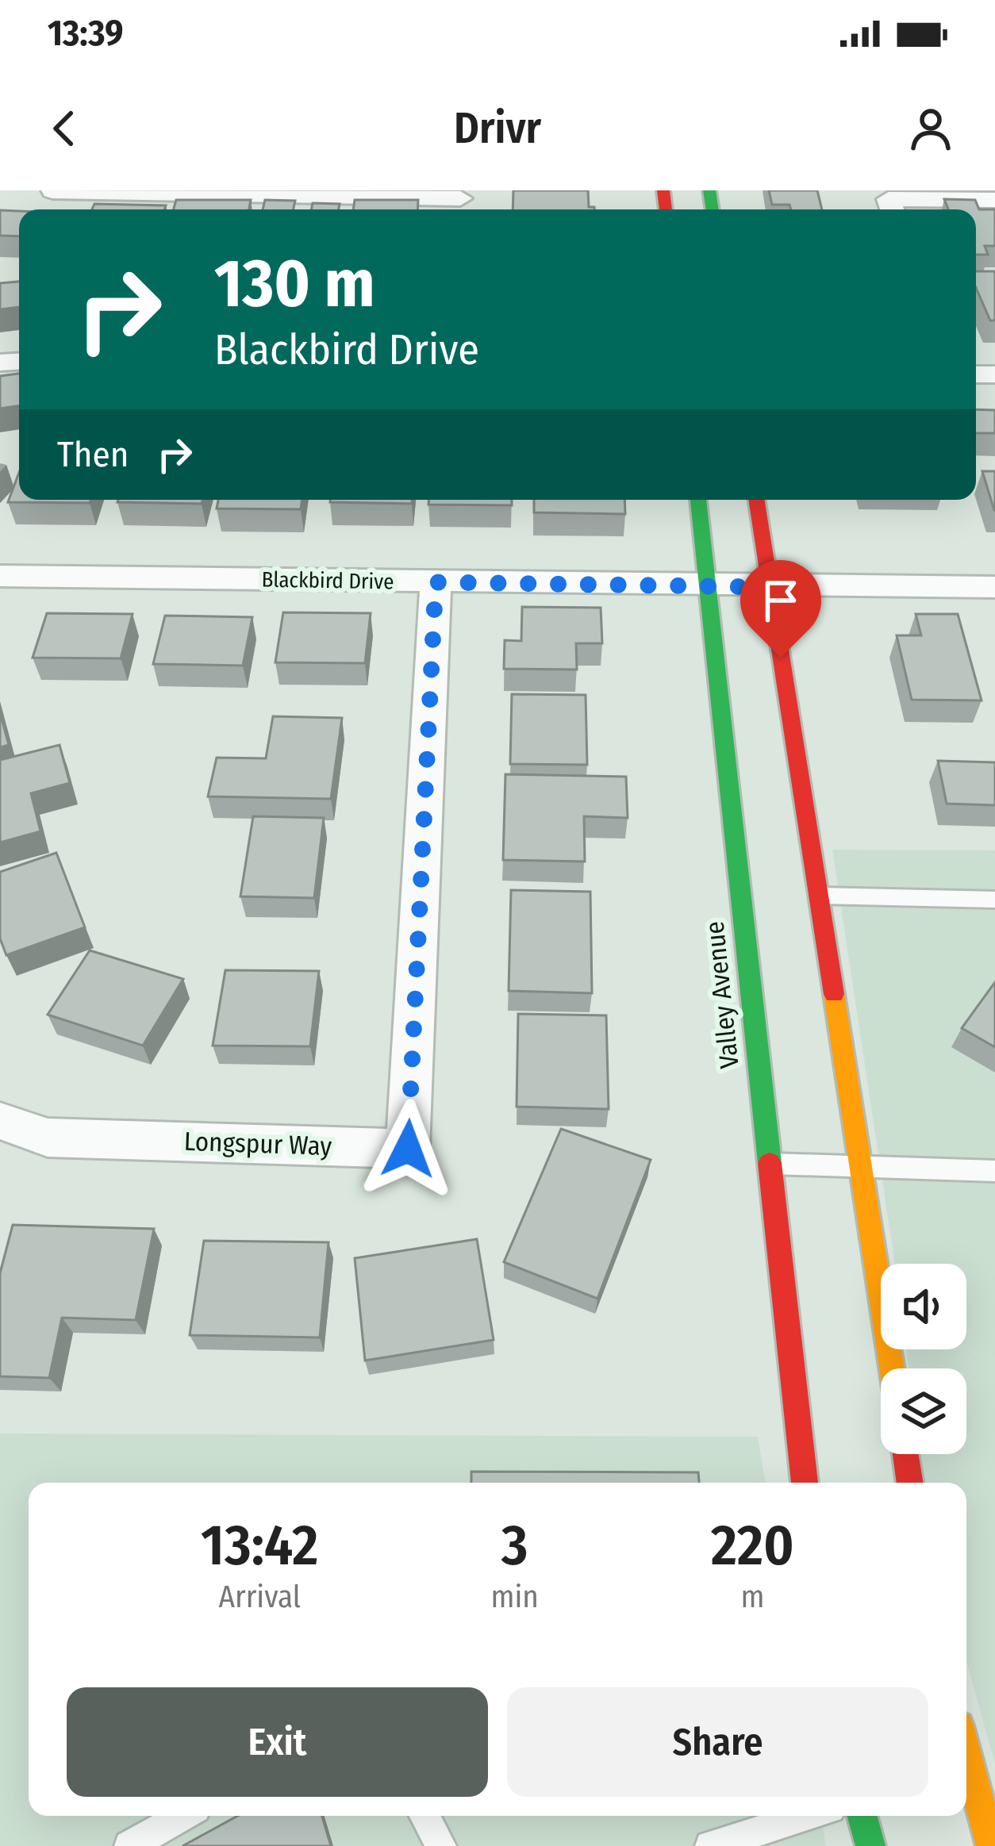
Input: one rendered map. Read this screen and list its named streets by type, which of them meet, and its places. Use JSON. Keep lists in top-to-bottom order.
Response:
{
  "streets": {
    "main road": ["Valley Avenue"],
    "street": ["Blackbird Drive", "Longspur Way"]
  },
  "crossings": [
    ["Blackbird Drive", "Valley Avenue"],
    ["Blackbird Drive", "Longspur Way"]
  ],
  "page": {
    "status": "13:39",
    "header": "Drivr",
    "turn": ["130 m", "Blackbird Drive"],
    "then": "Then",
    "eta": [
      "13:42",
      "Arrival",
      "3",
      "min",
      "220",
      "m"
    ],
    "buttons": ["Exit", "Share"]
  }
}
